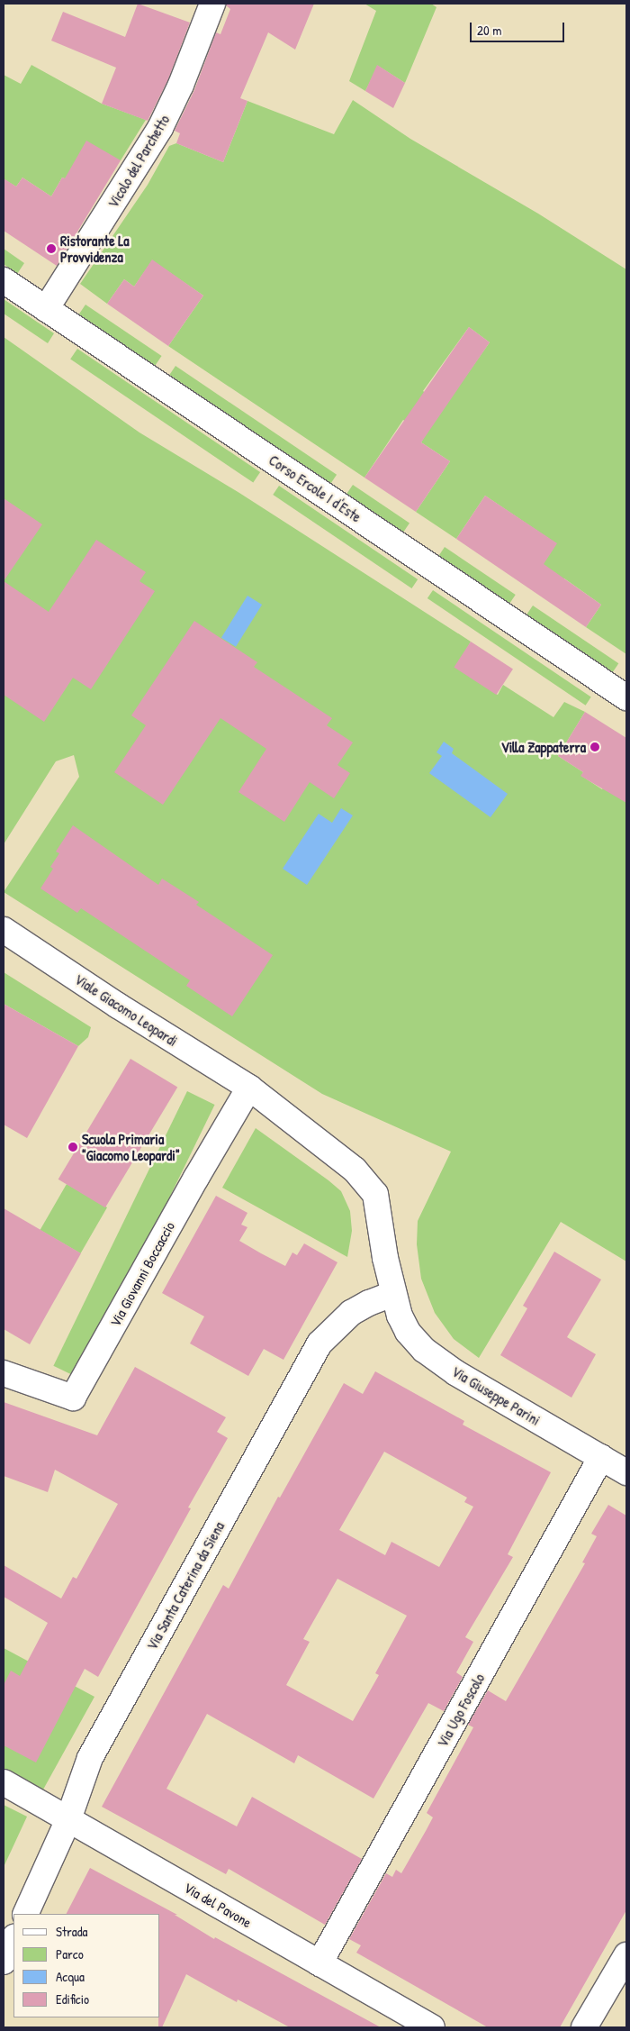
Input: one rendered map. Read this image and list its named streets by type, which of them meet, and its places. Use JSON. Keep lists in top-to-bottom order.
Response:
{
  "streets": {
    "street": [
      "Vicolo del Parchetto",
      "Corso Ercole I d'Este",
      "Viale Giacomo Leopardi",
      "Via Giovanni Boccaccio",
      "Via Giuseppe Parini",
      "Via Santa Caterina da Siena",
      "Via Ugo Foscolo",
      "Via del Pavone"
    ]
  },
  "crossings": [
    ["Vicolo del Parchetto", "Corso Ercole I d'Este"],
    ["Viale Giacomo Leopardi", "Via Giovanni Boccaccio"],
    ["Viale Giacomo Leopardi", "Via Giuseppe Parini"],
    ["Viale Giacomo Leopardi", "Via Santa Caterina da Siena"],
    ["Via Giuseppe Parini", "Via Santa Caterina da Siena"],
    ["Via Giuseppe Parini", "Via Ugo Foscolo"],
    ["Via Santa Caterina da Siena", "Via del Pavone"],
    ["Via Ugo Foscolo", "Via del Pavone"]
  ],
  "places": ["Ristorante La Provvidenza", "Villa Zappaterra", "Scuola Primaria \"Giacomo Leopardi\""],
  "legend": [
    "Strada",
    "Parco",
    "Acqua",
    "Edificio"
  ],
  "scale_bar": "20 m"
}
